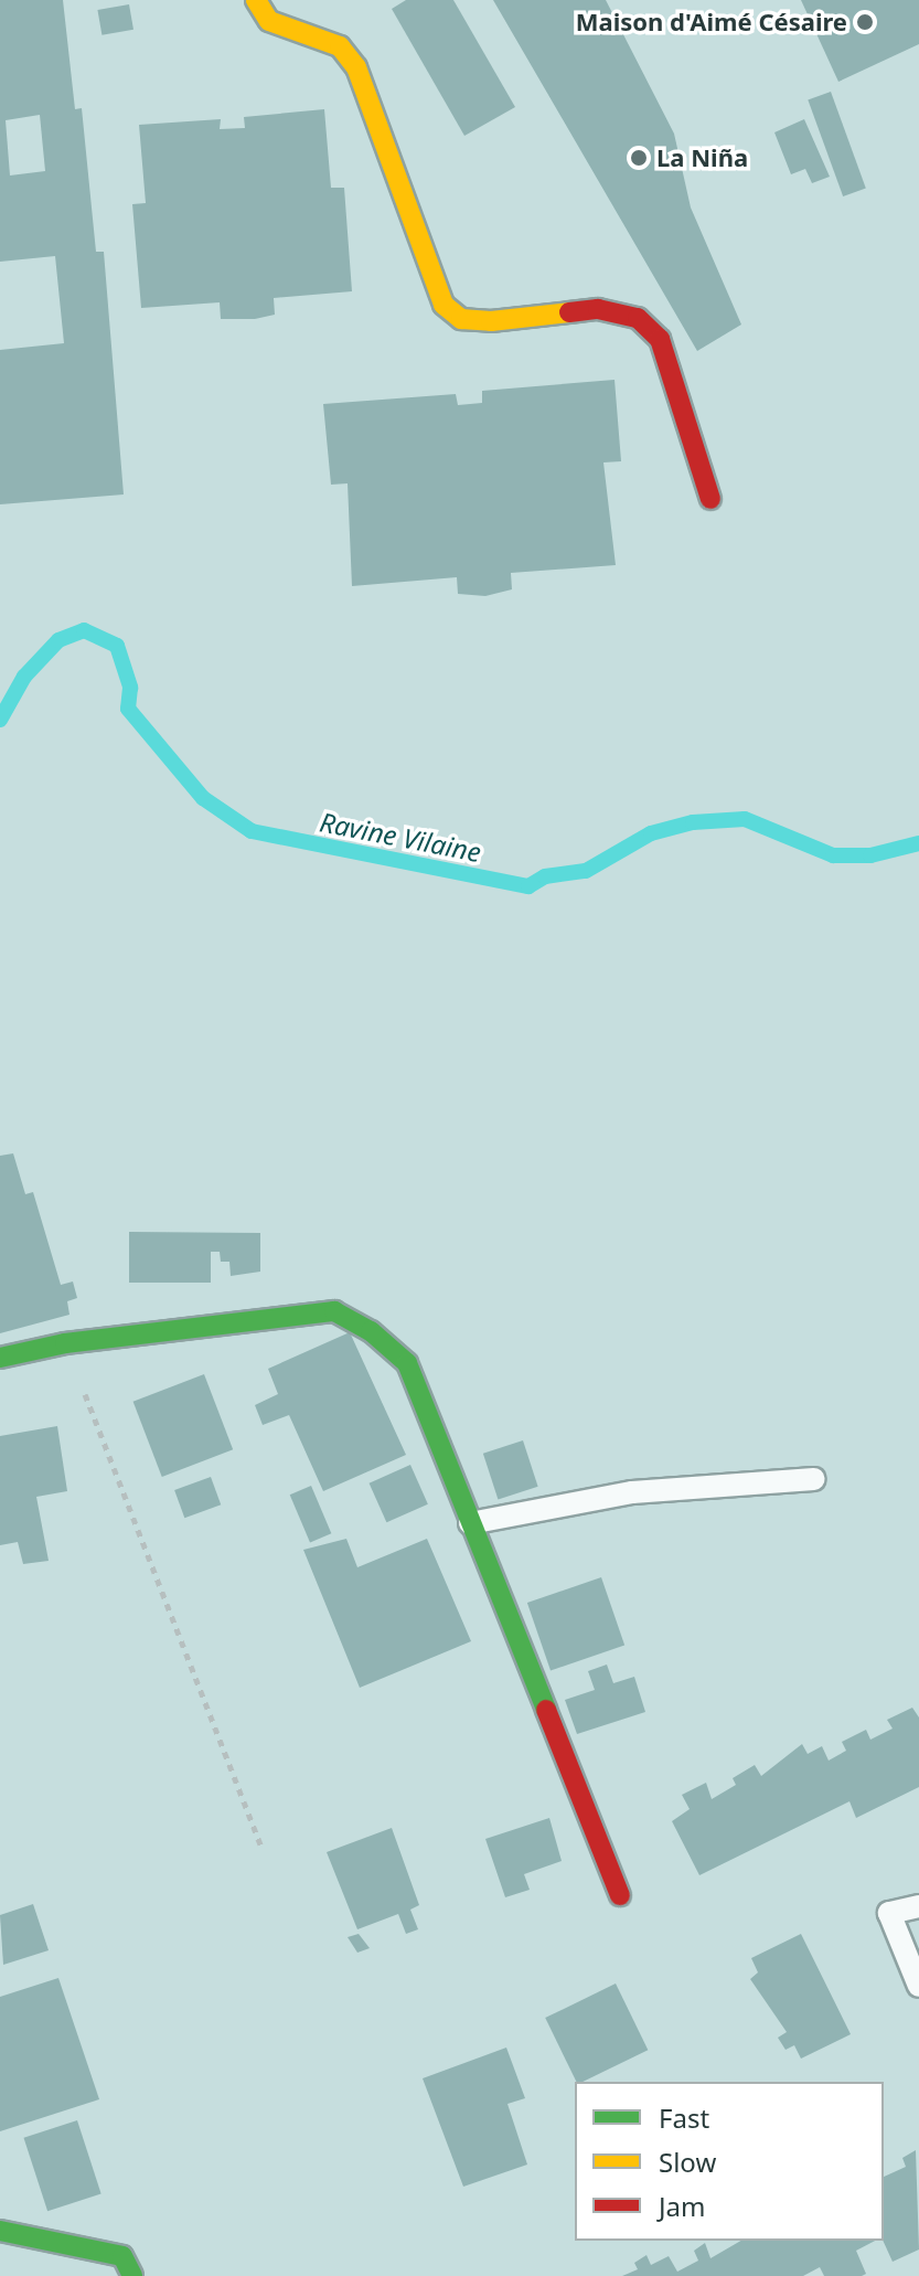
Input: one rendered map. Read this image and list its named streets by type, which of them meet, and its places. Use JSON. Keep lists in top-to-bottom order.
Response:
{
  "water": ["Ravine Vilaine"],
  "places": ["Maison d'Aimé Césaire", "La Niña"],
  "legend": ["Fast", "Slow", "Jam"]
}
